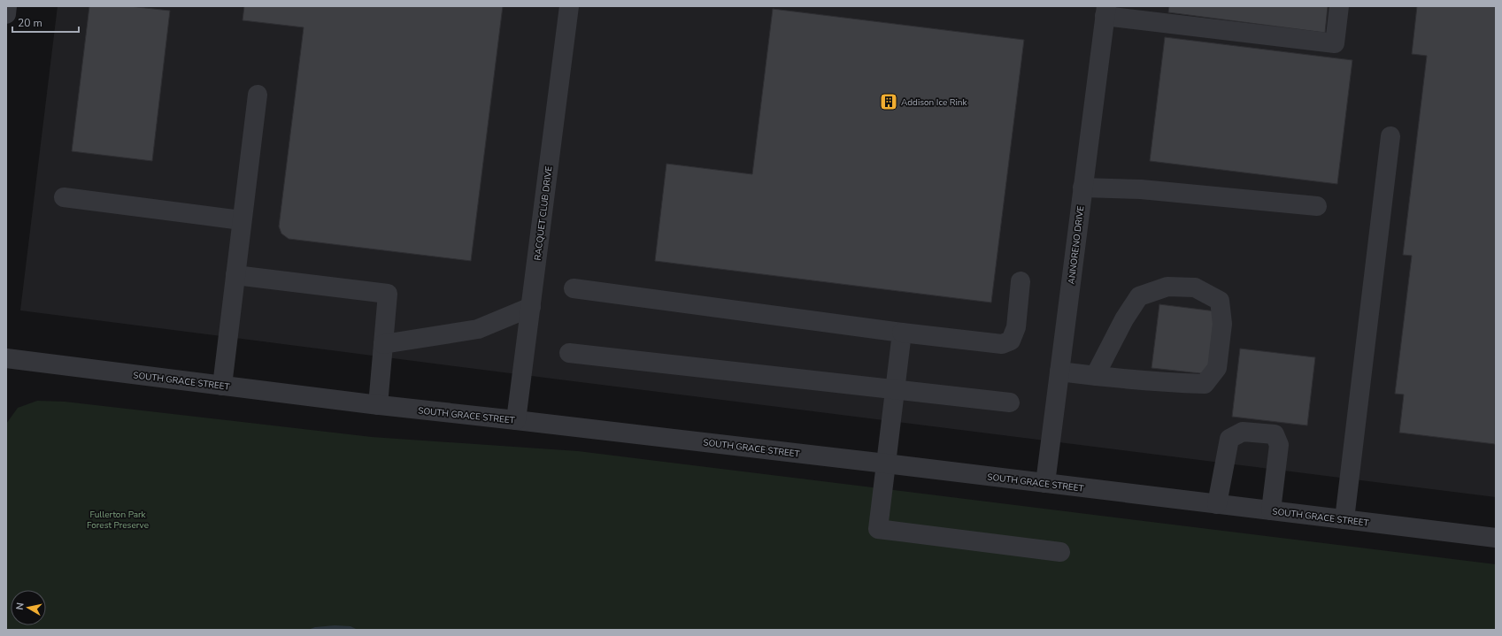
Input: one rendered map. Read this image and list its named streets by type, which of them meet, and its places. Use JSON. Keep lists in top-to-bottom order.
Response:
{
  "streets": {
    "street": ["RACQUET CLUB DRIVE", "ANNORENO DRIVE", "SOUTH GRACE STREET"]
  },
  "crossings": [
    ["RACQUET CLUB DRIVE", "SOUTH GRACE STREET"],
    ["ANNORENO DRIVE", "SOUTH GRACE STREET"]
  ],
  "parks": ["Fullerton Park Forest Preserve"],
  "places": {
    "building": ["Addison Ice Rink"]
  },
  "scale_bar": "20 m",
  "north": "left"
}
